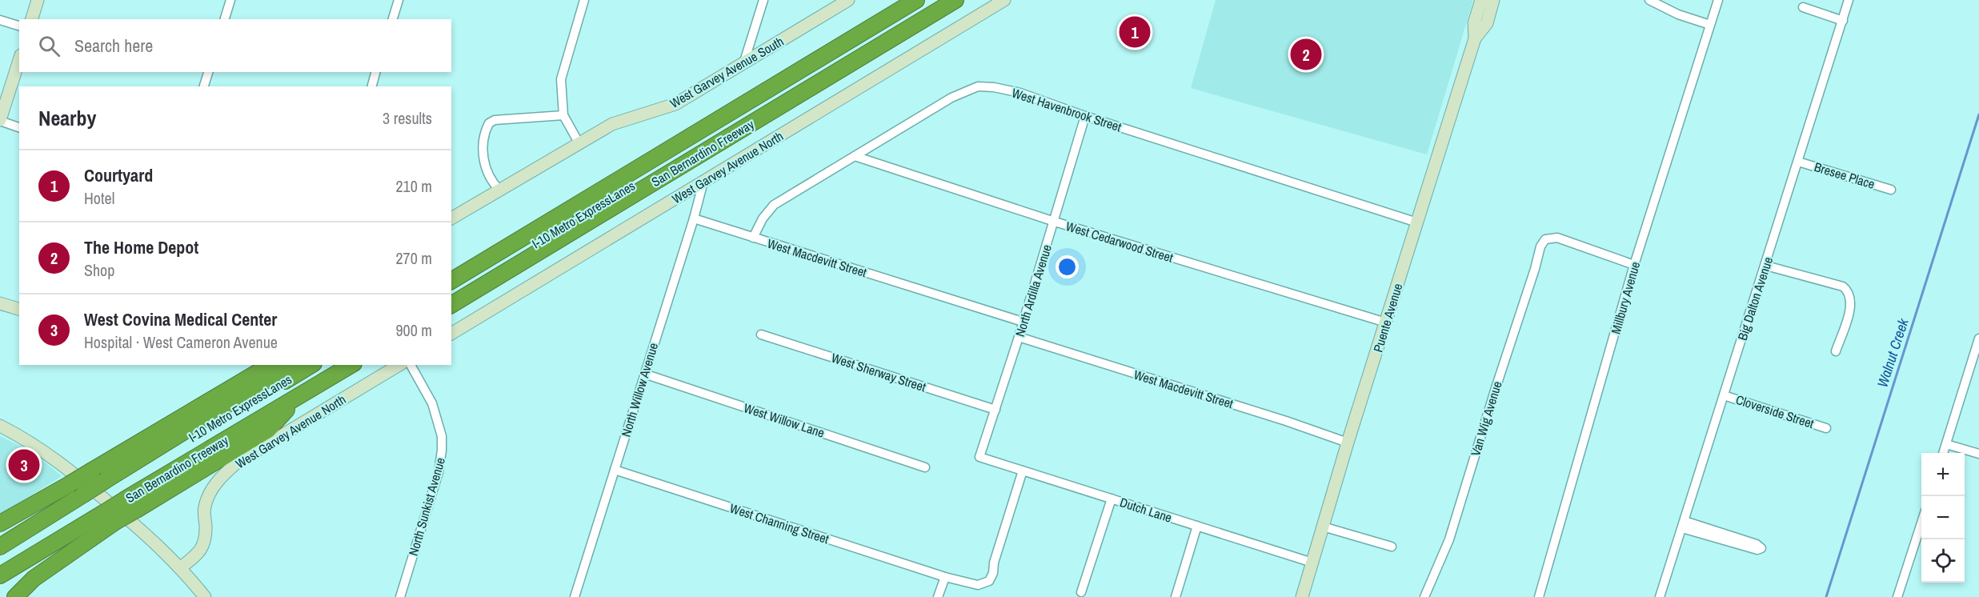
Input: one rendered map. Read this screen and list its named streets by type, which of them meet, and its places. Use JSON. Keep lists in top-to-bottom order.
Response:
{
  "streets": {
    "highway": ["San Bernardino Freeway", "I-10 Metro ExpressLanes"],
    "street": [
      "West Garvey Avenue South",
      "West Havenbrook Street",
      "West Garvey Avenue North",
      "Bresee Place",
      "West Cedarwood Street",
      "West Macdevitt Street",
      "North Ardilla Avenue",
      "Millbury Avenue",
      "Big Dalton Avenue",
      "Puente Avenue",
      "West Sherway Street",
      "North Willow Avenue",
      "Cloverside Street",
      "Van Wig Avenue",
      "West Willow Lane",
      "North Sunkist Avenue",
      "Dutch Lane",
      "West Channing Street"
    ]
  },
  "crossings": [
    ["West Havenbrook Street", "West Cedarwood Street"],
    ["West Havenbrook Street", "West Macdevitt Street"],
    ["West Havenbrook Street", "North Ardilla Avenue"],
    ["West Havenbrook Street", "Puente Avenue"],
    ["San Bernardino Freeway", "I-10 Metro ExpressLanes"],
    ["West Garvey Avenue North", "North Willow Avenue"],
    ["Bresee Place", "Big Dalton Avenue"],
    ["West Cedarwood Street", "North Ardilla Avenue"],
    ["West Cedarwood Street", "Puente Avenue"],
    ["West Macdevitt Street", "North Ardilla Avenue"],
    ["West Macdevitt Street", "Puente Avenue"],
    ["West Macdevitt Street", "North Willow Avenue"],
    ["North Ardilla Avenue", "West Sherway Street"],
    ["North Ardilla Avenue", "Dutch Lane"],
    ["Millbury Avenue", "Van Wig Avenue"],
    ["Big Dalton Avenue", "Cloverside Street"],
    ["Puente Avenue", "Dutch Lane"],
    ["North Willow Avenue", "West Willow Lane"],
    ["North Willow Avenue", "West Channing Street"],
    ["Dutch Lane", "West Channing Street"]
  ],
  "water": ["Walnut Creek"],
  "page": {
    "pins": ["1", "2", "3"],
    "search": "Search here",
    "heading": ["Nearby", "3 results"],
    "list": [
      {
        "mark": "1",
        "name": "Courtyard",
        "note": "Hotel",
        "value": "210 m"
      },
      {
        "mark": "2",
        "name": "The Home Depot",
        "note": "Shop",
        "value": "270 m"
      },
      {
        "mark": "3",
        "name": "West Covina Medical Center",
        "note": "Hospital · West Cameron Avenue",
        "value": "900 m"
      }
    ],
    "map_buttons": ["+", "−"]
  }
}
